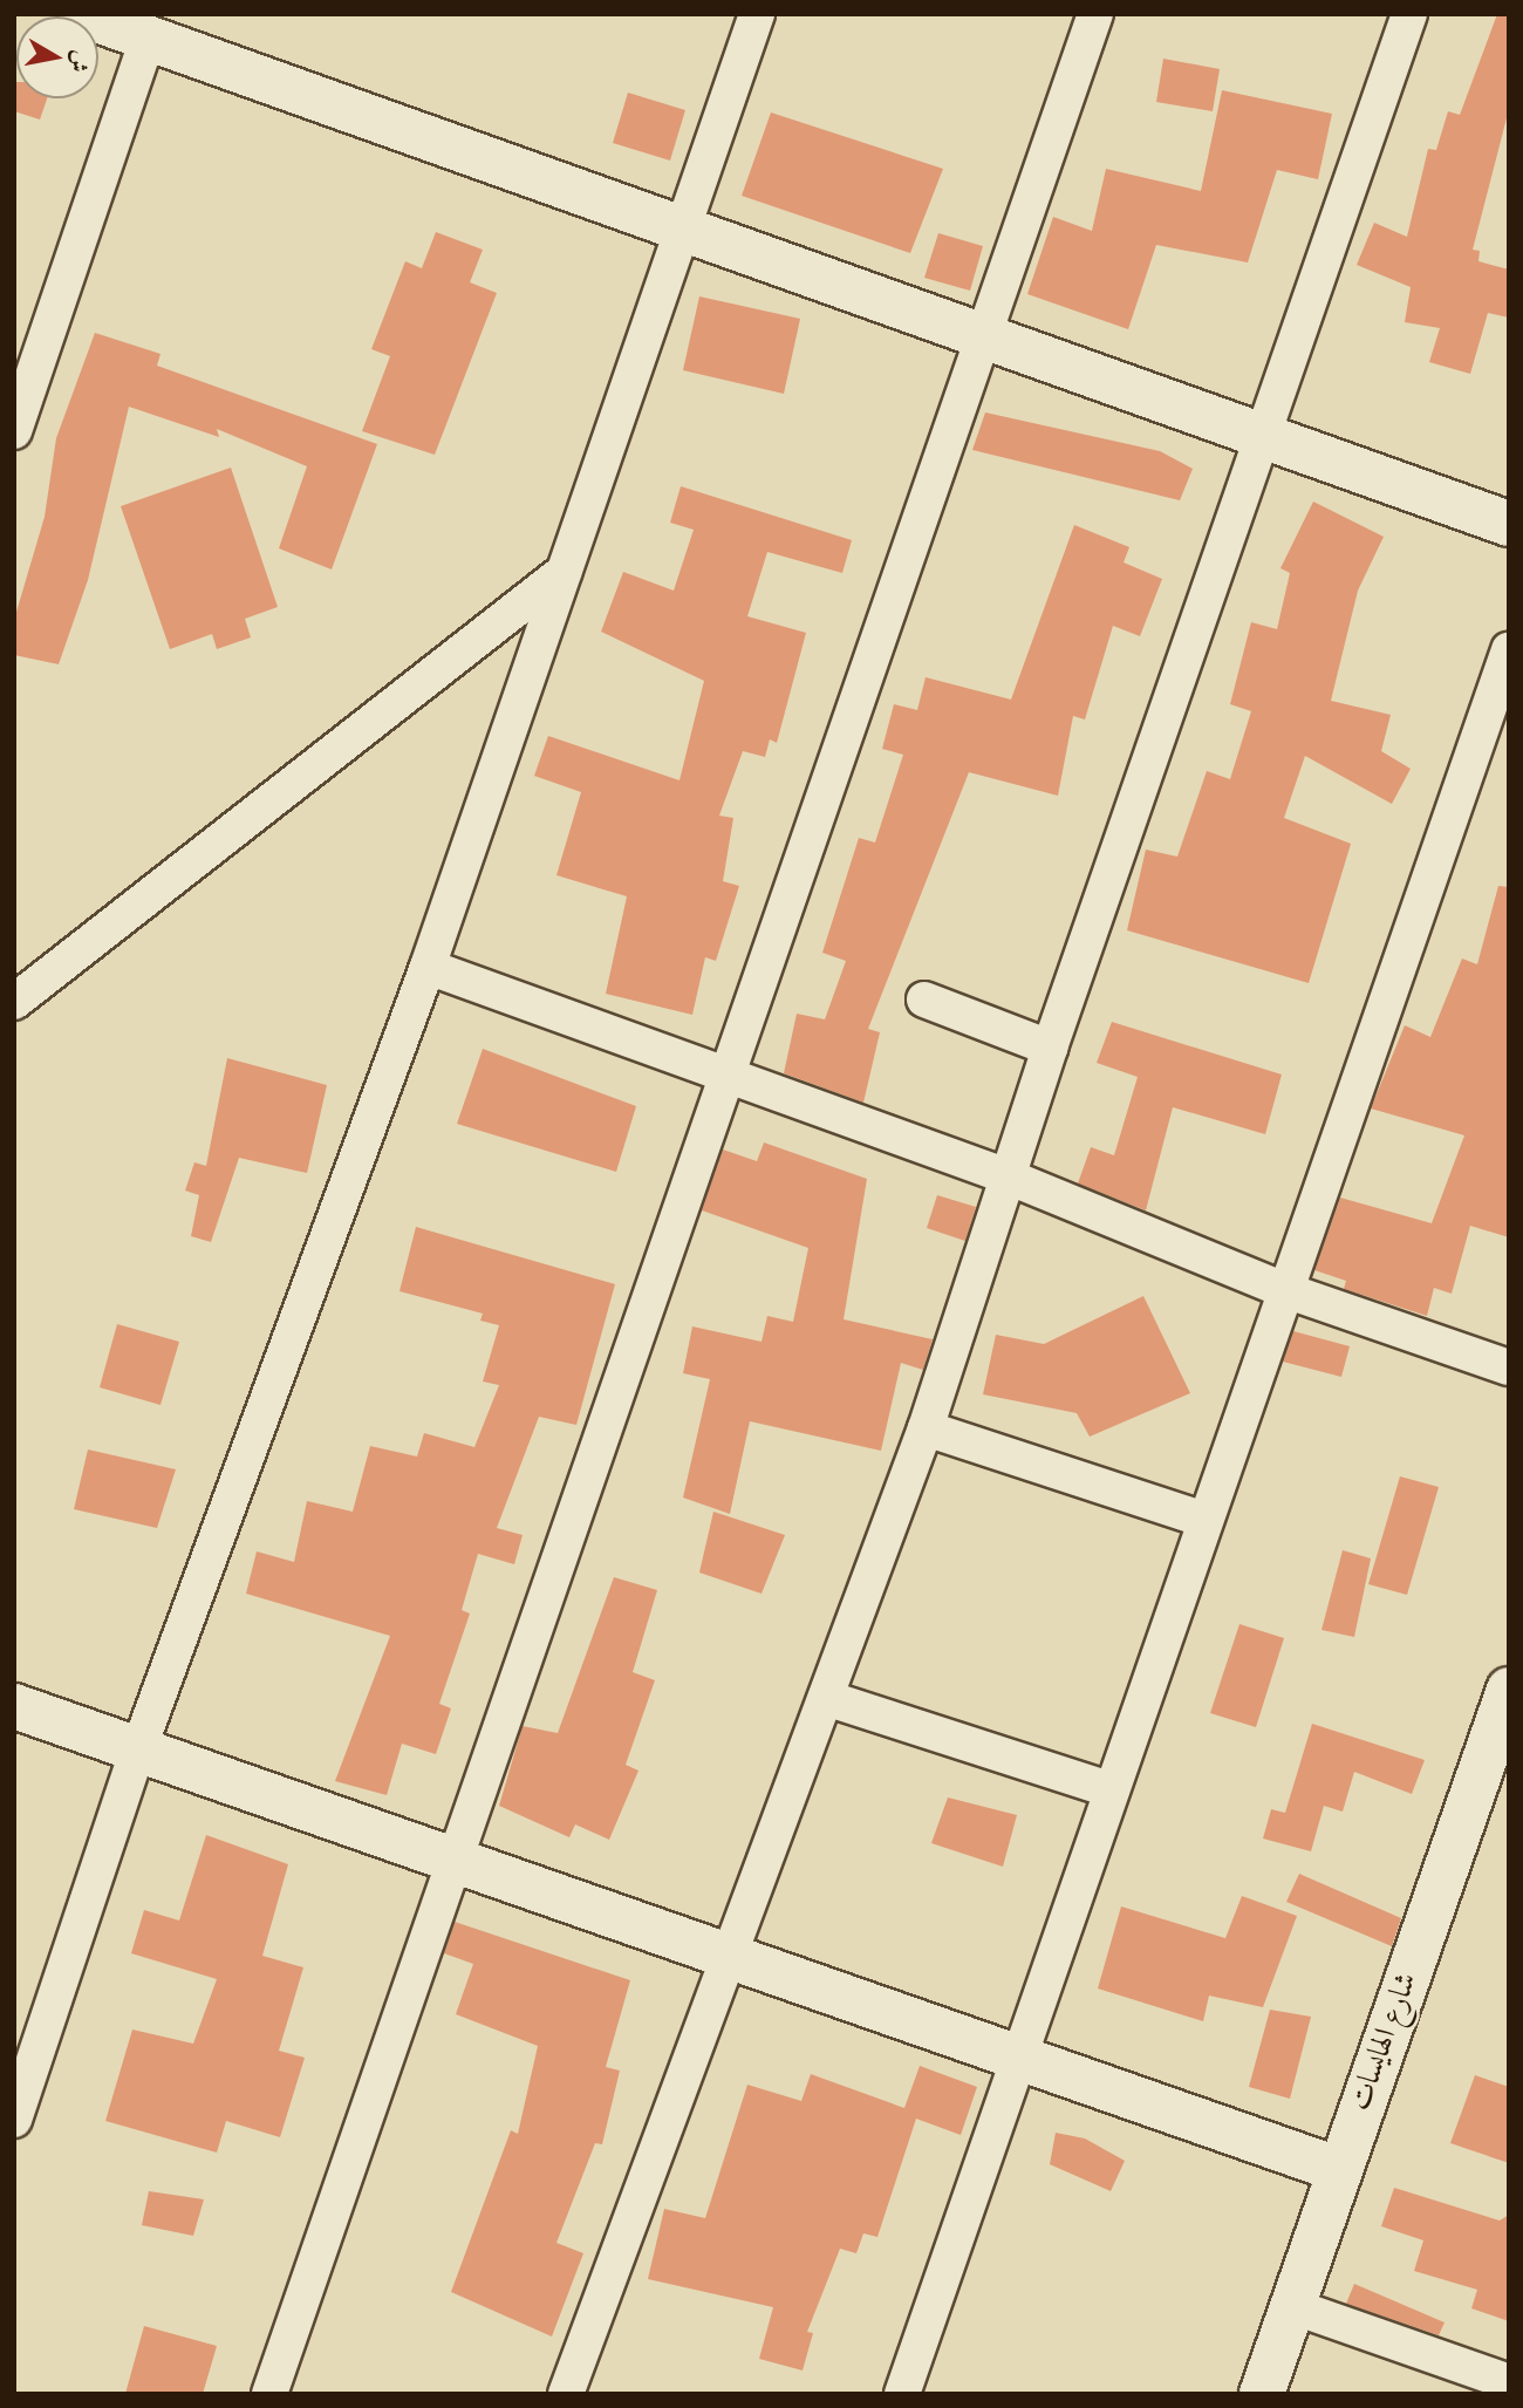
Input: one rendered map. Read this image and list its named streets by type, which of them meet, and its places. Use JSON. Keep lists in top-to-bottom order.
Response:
{
  "streets": {
    "street": ["شارع الهايسات"]
  },
  "north": "right"
}
